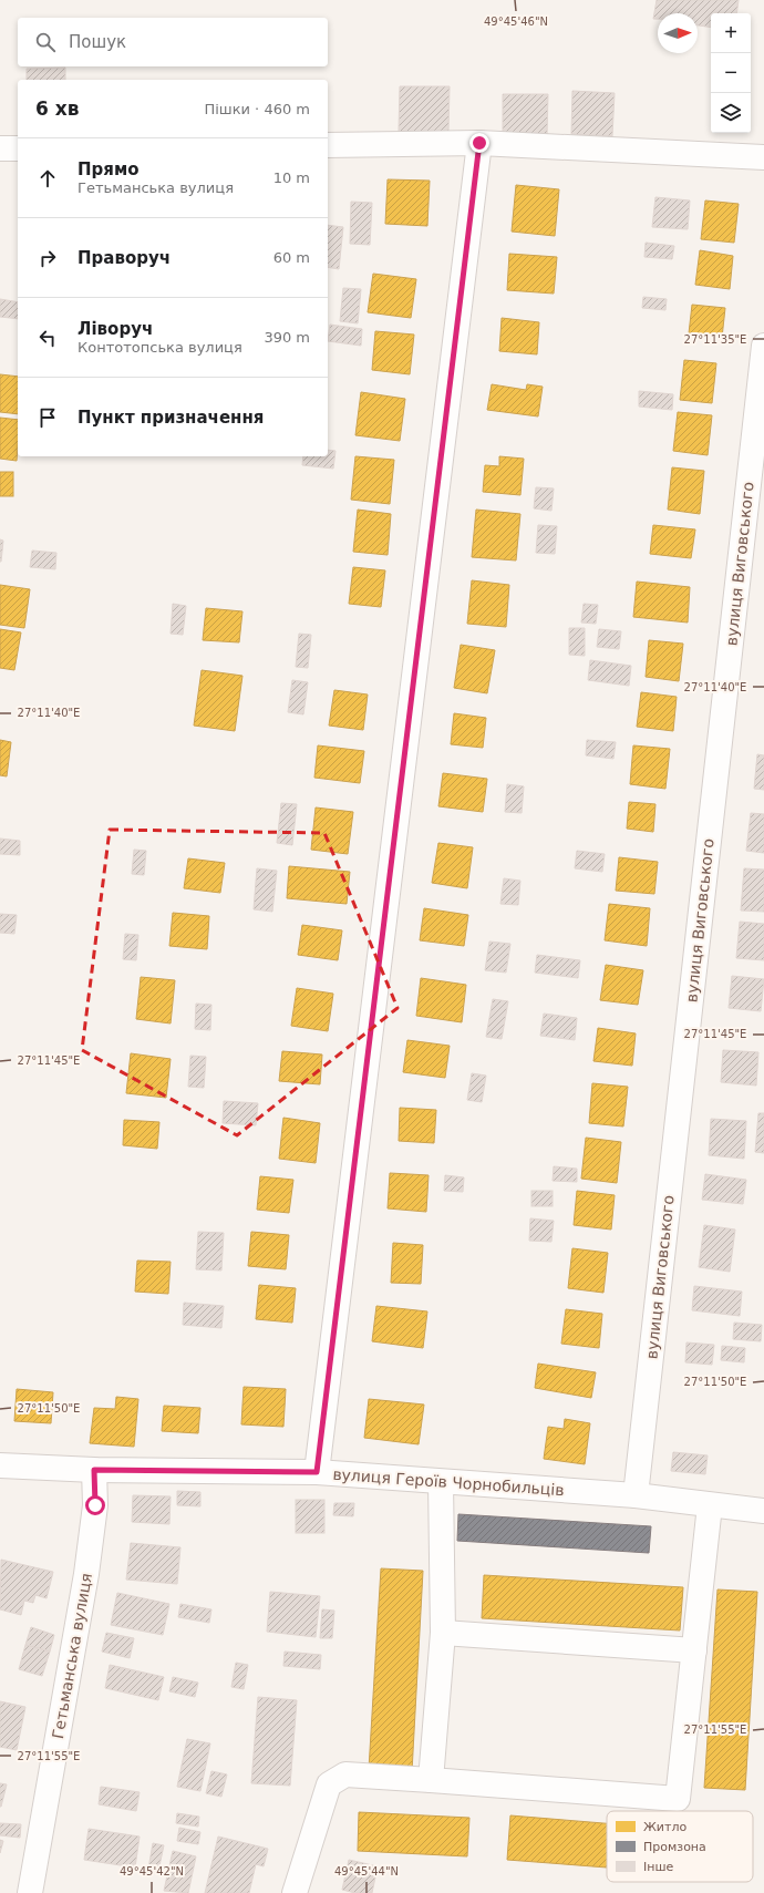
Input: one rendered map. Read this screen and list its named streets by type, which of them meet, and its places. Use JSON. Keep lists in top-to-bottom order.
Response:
{
  "streets": {
    "street": ["вулиця Виговського", "вулиця Героїв Чорнобильців", "Гетьманська вулиця"]
  },
  "crossings": [
    ["вулиця Виговського", "вулиця Героїв Чорнобильців"],
    ["вулиця Героїв Чорнобильців", "Гетьманська вулиця"]
  ],
  "legend": ["Житло", "Промзона", "Інше"],
  "north": "right",
  "page": {
    "map_buttons": ["+", "−"],
    "search": "Пошук",
    "heading": ["6 хв", "Пішки · 460 m"],
    "list": [
      ["Прямо", "Гетьманська вулиця", "10 m"],
      ["Праворуч", "60 m"],
      ["Ліворуч", "Контотопська вулиця", "390 m"],
      "Пункт призначення"
    ]
  },
  "coordinates": [
    "49°45'46\"N",
    "27°11'35\"E",
    "27°11'40\"E",
    "27°11'45\"E",
    "27°11'50\"E",
    "27°11'55\"E",
    "49°45'42\"N",
    "49°45'44\"N"
  ]
}
